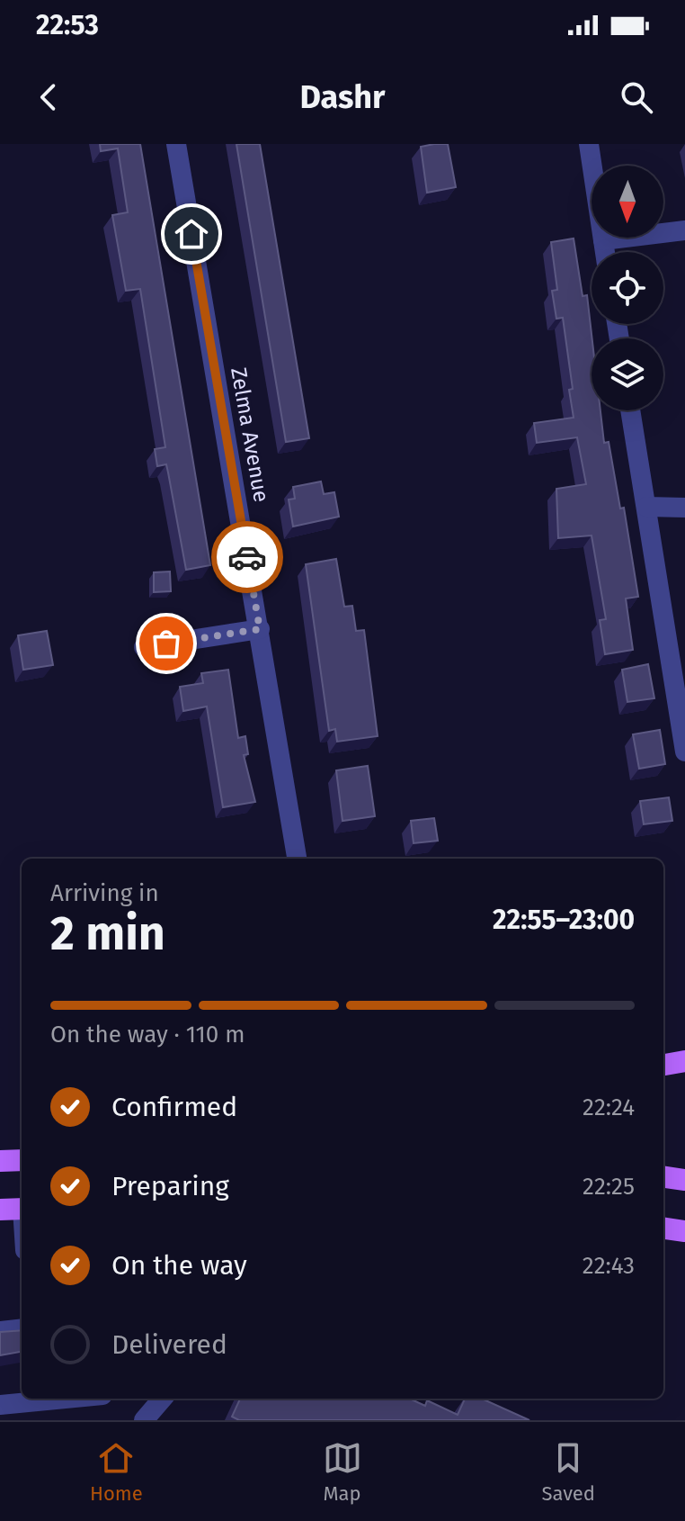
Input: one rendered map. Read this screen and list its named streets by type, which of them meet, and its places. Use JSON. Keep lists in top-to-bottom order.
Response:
{
  "streets": {
    "street": ["Zelma Avenue"]
  },
  "north": "bottom",
  "page": {
    "status": "22:53",
    "header": "Dashr",
    "heading": ["2 min", "Arriving in", "22:55–23:00"],
    "bar": "On the way · 110 m",
    "list": [
      ["Confirmed", "22:24"],
      ["Preparing", "22:25"],
      ["On the way", "22:43"],
      "Delivered"
    ],
    "tabs": ["Home", "Map", "Saved"]
  }
}
